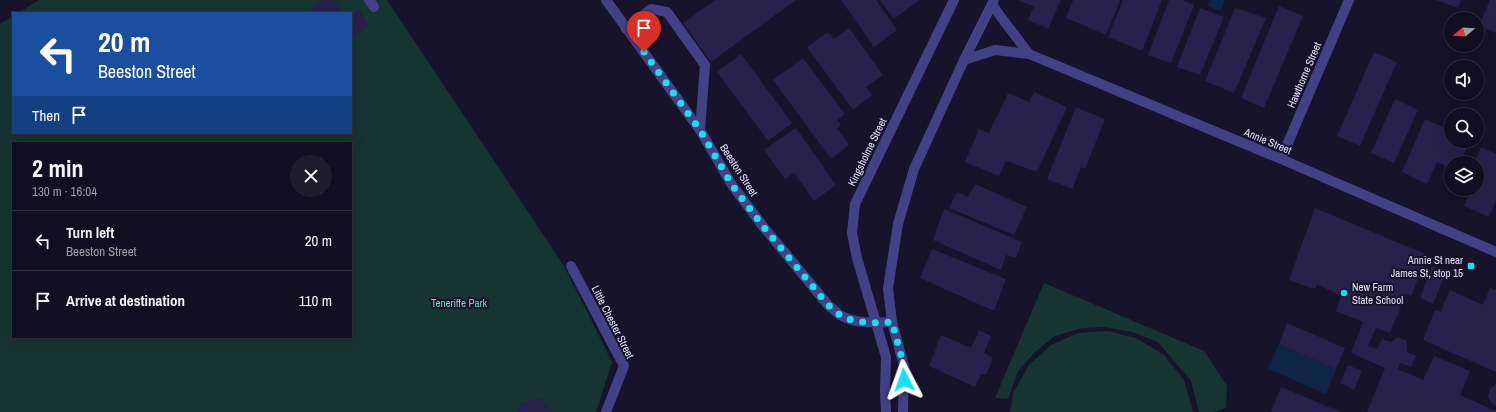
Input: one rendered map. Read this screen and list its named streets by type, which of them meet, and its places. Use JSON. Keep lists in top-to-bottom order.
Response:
{
  "streets": {
    "street": [
      "Hawthorne Street",
      "Annie Street",
      "Kingsholme Street",
      "Beeston Street",
      "Little Chester Street"
    ]
  },
  "crossings": [
    ["Hawthorne Street", "Annie Street"],
    ["Kingsholme Street", "Beeston Street"]
  ],
  "parks": ["Teneriffe Park"],
  "places": {
    "transit": ["Annie St near James St, stop 15"],
    "other": ["New Farm State School"]
  },
  "north": "left",
  "page": {
    "turn": ["20 m", "Beeston Street"],
    "then": "Then",
    "heading": ["2 min", "130 m · 16:04"],
    "list": [
      {
        "name": "Turn left",
        "note": "Beeston Street",
        "value": "20 m"
      },
      {
        "name": "Arrive at destination",
        "value": "110 m"
      }
    ]
  }
}
